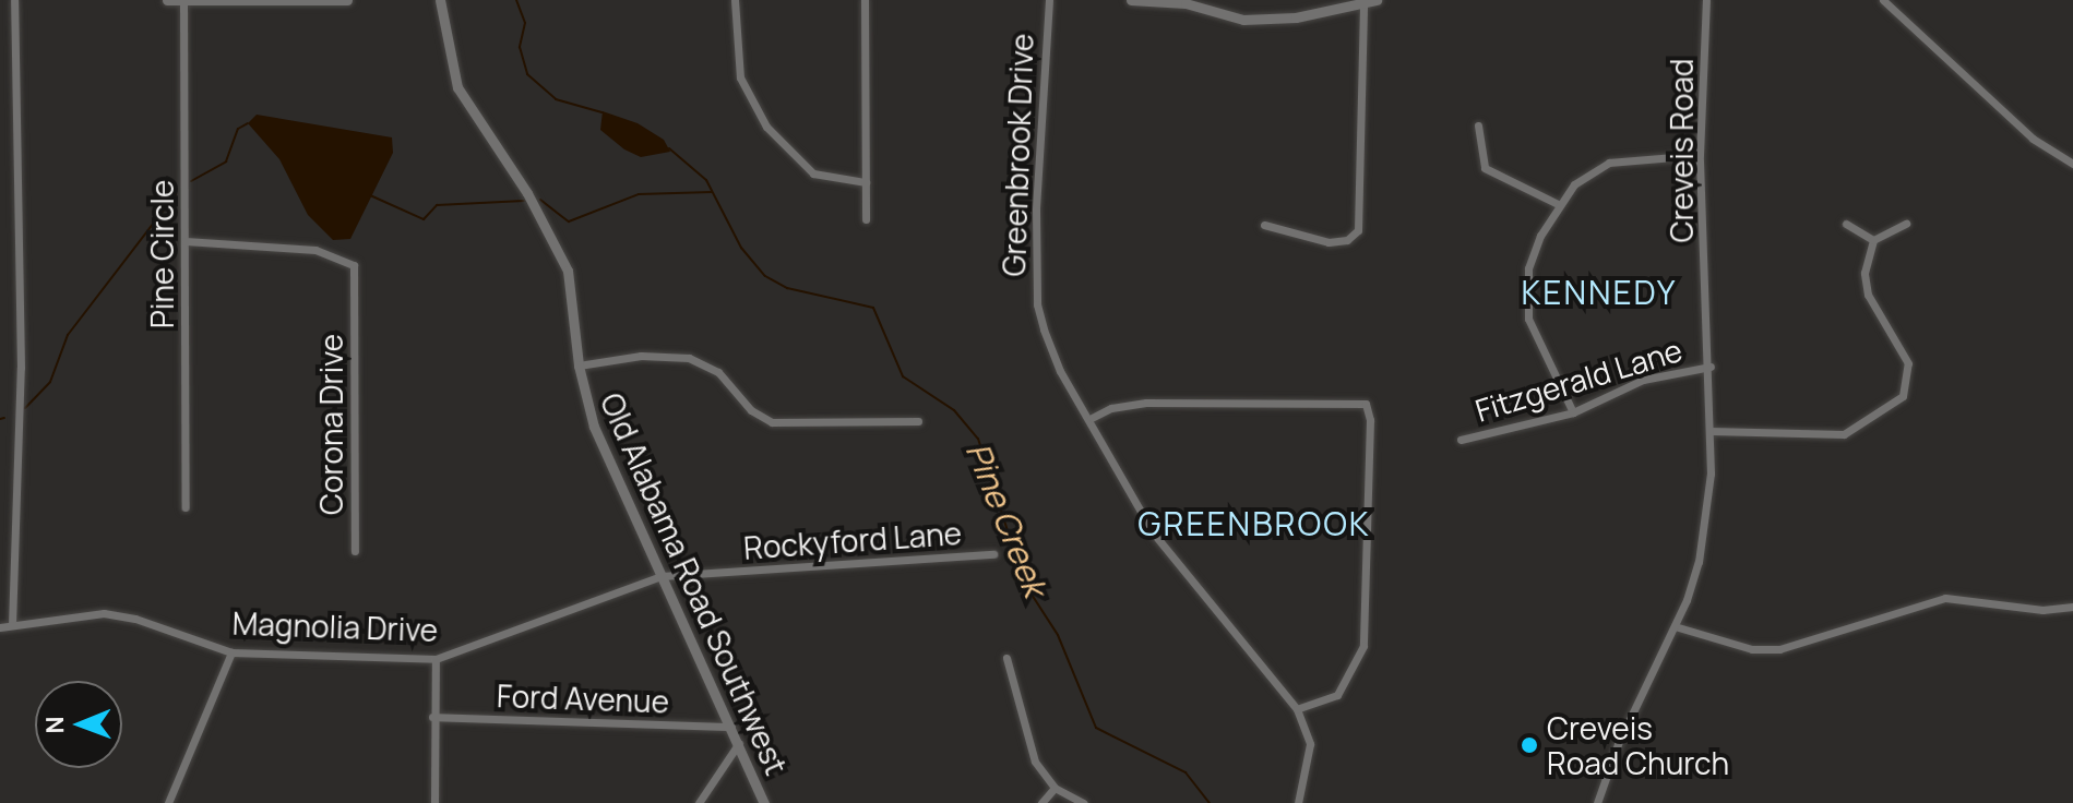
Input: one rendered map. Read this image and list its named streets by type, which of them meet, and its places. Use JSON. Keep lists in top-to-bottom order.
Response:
{
  "streets": {
    "street": [
      "Creveis Road",
      "Greenbrook Drive",
      "Pine Circle",
      "Fitzgerald Lane",
      "Corona Drive",
      "Rockyford Lane",
      "Old Alabama Road Southwest",
      "Magnolia Drive",
      "Ford Avenue"
    ]
  },
  "crossings": [
    ["Creveis Road", "Fitzgerald Lane"],
    ["Pine Circle", "Corona Drive"],
    ["Rockyford Lane", "Old Alabama Road Southwest"],
    ["Rockyford Lane", "Magnolia Drive"],
    ["Old Alabama Road Southwest", "Magnolia Drive"],
    ["Old Alabama Road Southwest", "Ford Avenue"]
  ],
  "districts": ["KENNEDY", "GREENBROOK"],
  "water": ["Pine Creek"],
  "places": ["Creveis Road Church"],
  "north": "left"
}
